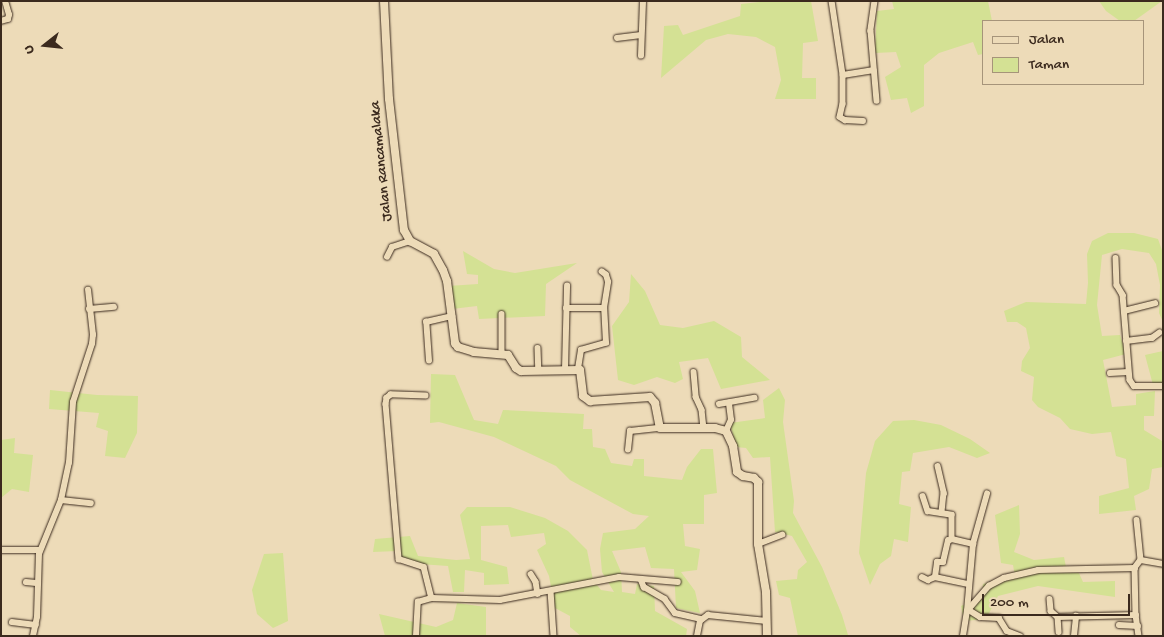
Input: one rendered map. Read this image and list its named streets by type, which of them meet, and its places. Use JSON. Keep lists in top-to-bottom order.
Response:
{
  "streets": {
    "street": ["Jalan Rancamalaka"]
  },
  "legend": ["Jalan", "Taman"],
  "scale_bar": "200 m",
  "north": "left"
}
